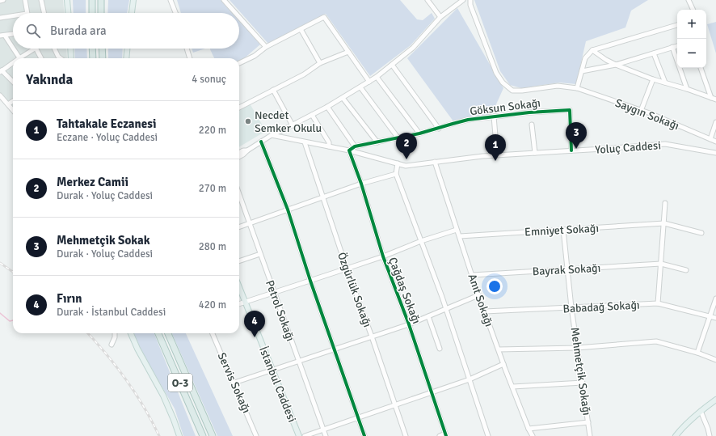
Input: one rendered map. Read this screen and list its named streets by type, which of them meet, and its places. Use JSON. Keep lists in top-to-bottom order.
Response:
{
  "streets": {
    "highway": ["O-3"],
    "main road": ["İstanbul Caddesi"],
    "street": [
      "Göksun Sokağı",
      "Saygın Sokağı",
      "Yoluç Caddesi",
      "Emniyet Sokağı",
      "Bayrak Sokağı",
      "Özgürlük Sokağı",
      "Çağdaş Sokağı",
      "Anıt Sokağı",
      "Babadağ Sokağı",
      "Petrol Sokağı",
      "Mehmetçik Sokağı",
      "Servis Sokağı"
    ]
  },
  "crossings": [
    ["Göksun Sokağı", "Yoluç Caddesi"],
    ["Göksun Sokağı", "Çağdaş Sokağı"],
    ["Yoluç Caddesi", "Özgürlük Sokağı"],
    ["Yoluç Caddesi", "Çağdaş Sokağı"],
    ["Yoluç Caddesi", "Anıt Sokağı"],
    ["Emniyet Sokağı", "Anıt Sokağı"],
    ["Emniyet Sokağı", "Mehmetçik Sokağı"],
    ["Bayrak Sokağı", "Anıt Sokağı"],
    ["Bayrak Sokağı", "Mehmetçik Sokağı"],
    ["Anıt Sokağı", "Babadağ Sokağı"],
    ["Babadağ Sokağı", "Mehmetçik Sokağı"]
  ],
  "places": ["Necdet Semker Okulu"],
  "page": {
    "map_buttons": ["+", "−"],
    "search": "Burada ara",
    "heading": ["Yakında", "4 sonuç"],
    "list": [
      {
        "mark": "1",
        "name": "Tahtakale Eczanesi",
        "note": "Eczane · Yoluç Caddesi",
        "value": "220 m"
      },
      {
        "mark": "2",
        "name": "Merkez Camii",
        "note": "Durak · Yoluç Caddesi",
        "value": "270 m"
      },
      {
        "mark": "3",
        "name": "Mehmetçik Sokak",
        "note": "Durak · Yoluç Caddesi",
        "value": "280 m"
      },
      {
        "mark": "4",
        "name": "Fırın",
        "note": "Durak · İstanbul Caddesi",
        "value": "420 m"
      }
    ],
    "pins": [
      "3",
      "2",
      "1",
      "4"
    ]
  }
}
